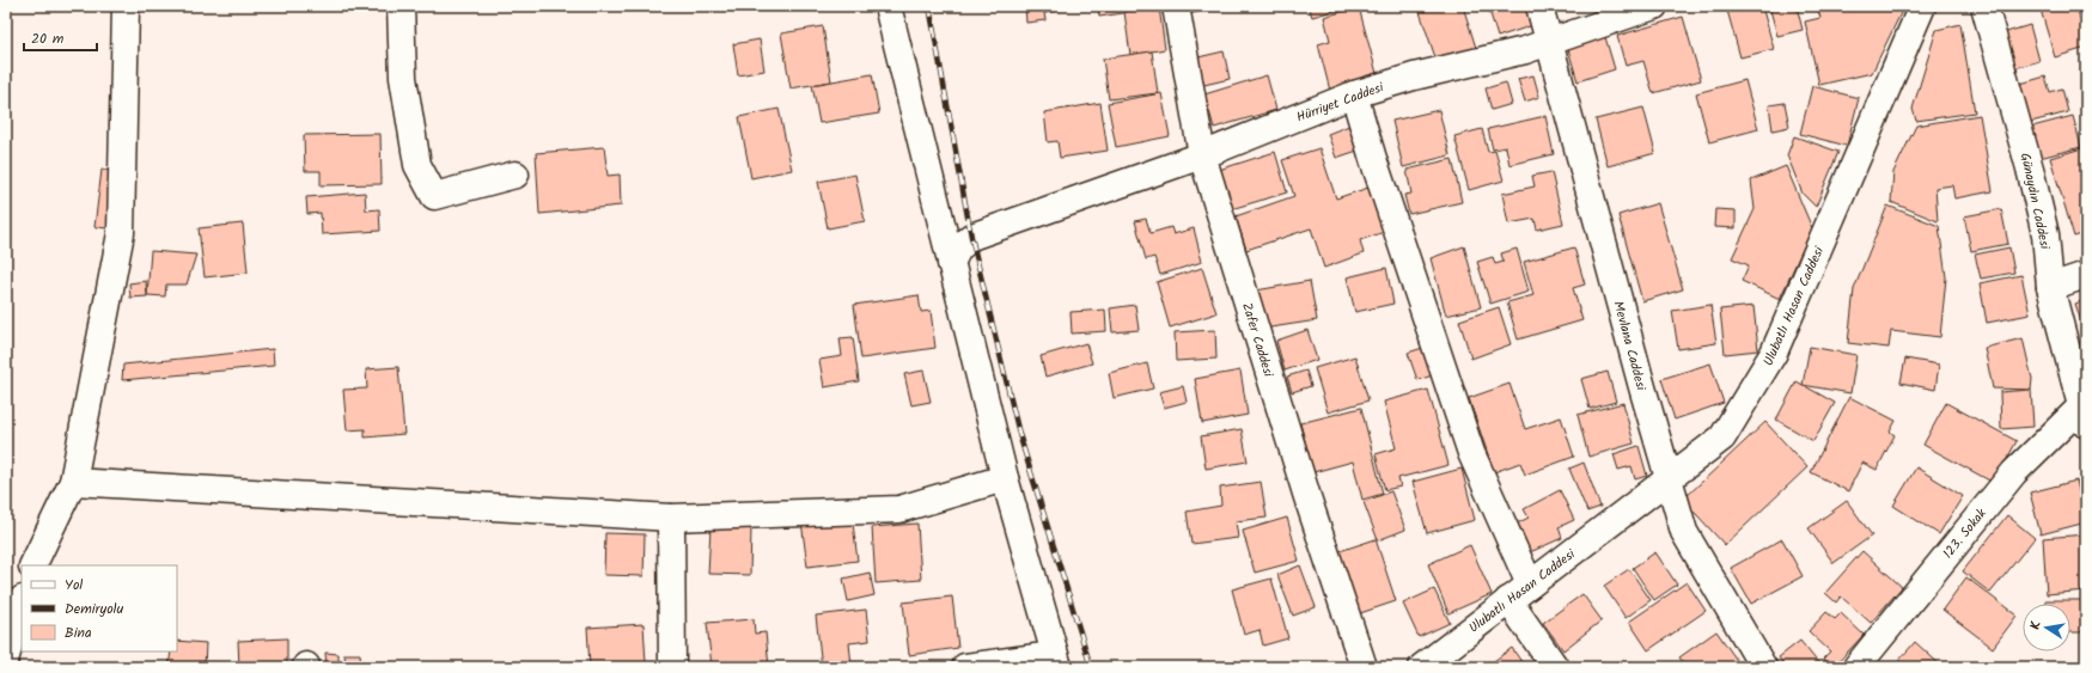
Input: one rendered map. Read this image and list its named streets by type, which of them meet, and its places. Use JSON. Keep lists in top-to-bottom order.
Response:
{
  "streets": {
    "street": [
      "Hürriyet Caddesi",
      "Günaydın Caddesi",
      "Ulubatlı Hasan Caddesi",
      "Zafer Caddesi",
      "Mevlana Caddesi",
      "123. Sokak"
    ]
  },
  "crossings": [
    ["Hürriyet Caddesi", "Zafer Caddesi"],
    ["Hürriyet Caddesi", "Mevlana Caddesi"],
    ["Günaydın Caddesi", "123. Sokak"],
    ["Ulubatlı Hasan Caddesi", "Mevlana Caddesi"]
  ],
  "legend": ["Yol", "Demiryolu", "Bina"],
  "scale_bar": "20 m",
  "north": "left"
}
